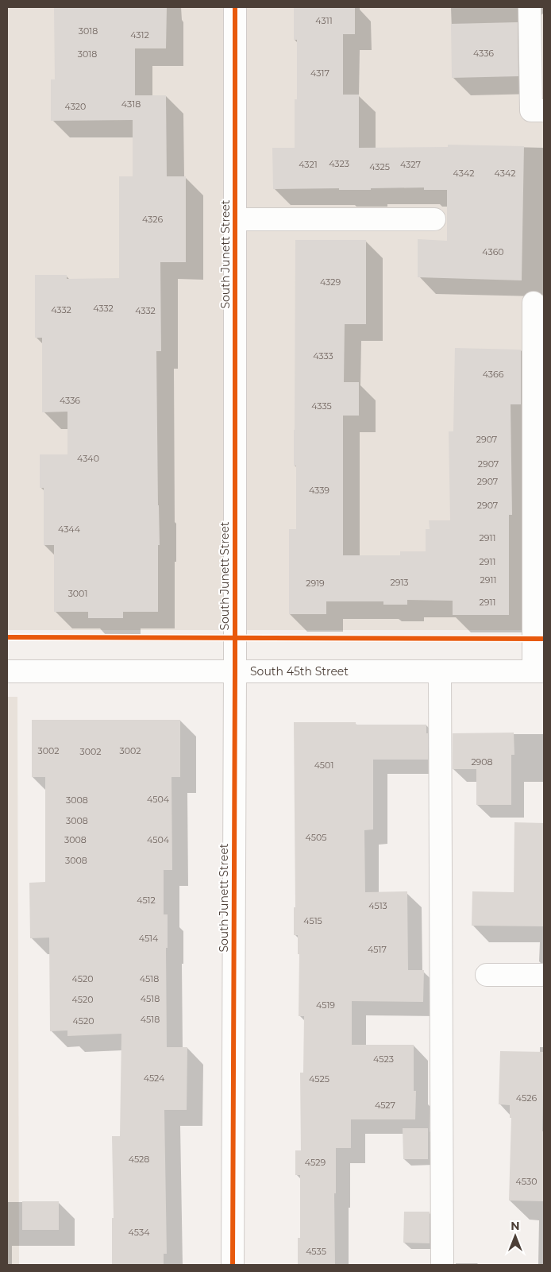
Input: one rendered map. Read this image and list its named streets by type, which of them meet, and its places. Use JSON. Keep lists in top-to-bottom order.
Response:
{
  "streets": {
    "street": ["South Junett Street", "South 45th Street"]
  },
  "crossings": [
    ["South Junett Street", "South 45th Street"]
  ],
  "house_numbers": [
    "4311",
    "3018",
    "4312",
    "4336",
    "3018",
    "4317",
    "4318",
    "4320",
    "4323",
    "4321",
    "4327",
    "4325",
    "4342",
    "4342",
    "4326",
    "4360",
    "4329",
    "4332",
    "4332",
    "4332",
    "4333",
    "4366",
    "4336",
    "4335",
    "2907",
    "4340",
    "2907",
    "2907",
    "4339",
    "2907",
    "4344",
    "2911",
    "2911",
    "2911",
    "2913",
    "2919",
    "3001",
    "2911",
    "3002",
    "3002",
    "3002",
    "2908",
    "4501",
    "4504",
    "3008",
    "3008",
    "4505",
    "3008",
    "4504",
    "3008",
    "4512",
    "4513",
    "4515",
    "4514",
    "4517",
    "4520",
    "4518",
    "4518",
    "4520",
    "4519",
    "4518",
    "4520",
    "4523",
    "4524",
    "4525",
    "4526",
    "4527",
    "4528",
    "4529",
    "4530",
    "4534",
    "4535"
  ],
  "north": "top"
}
